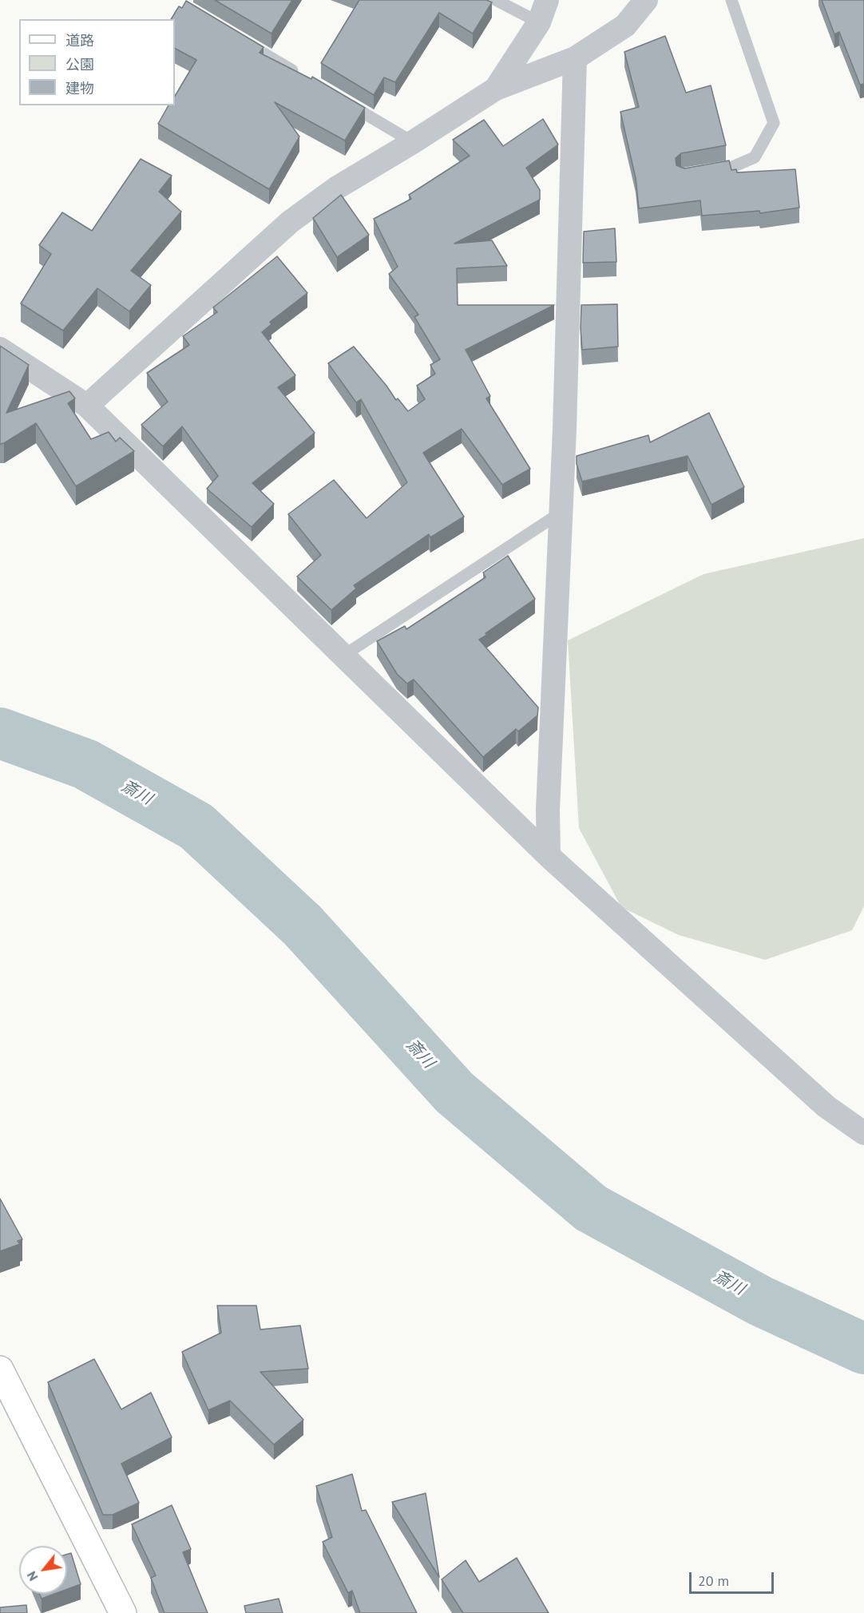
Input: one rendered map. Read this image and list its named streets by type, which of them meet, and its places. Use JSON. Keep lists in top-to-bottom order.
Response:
{
  "water": ["斎川"],
  "legend": ["道路", "公園", "建物"],
  "scale_bar": "20 m",
  "north": "bottom left"
}
